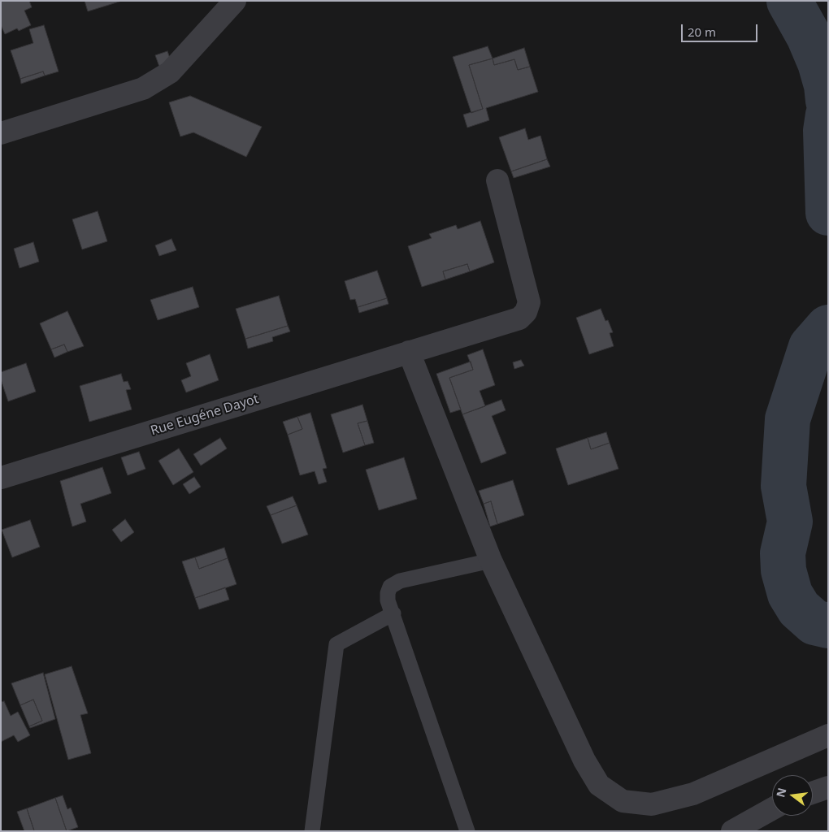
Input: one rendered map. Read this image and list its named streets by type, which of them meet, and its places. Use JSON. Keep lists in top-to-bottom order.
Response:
{
  "streets": {
    "street": ["Rue Eugéne Dayot"]
  },
  "scale_bar": "20 m",
  "north": "left"
}
